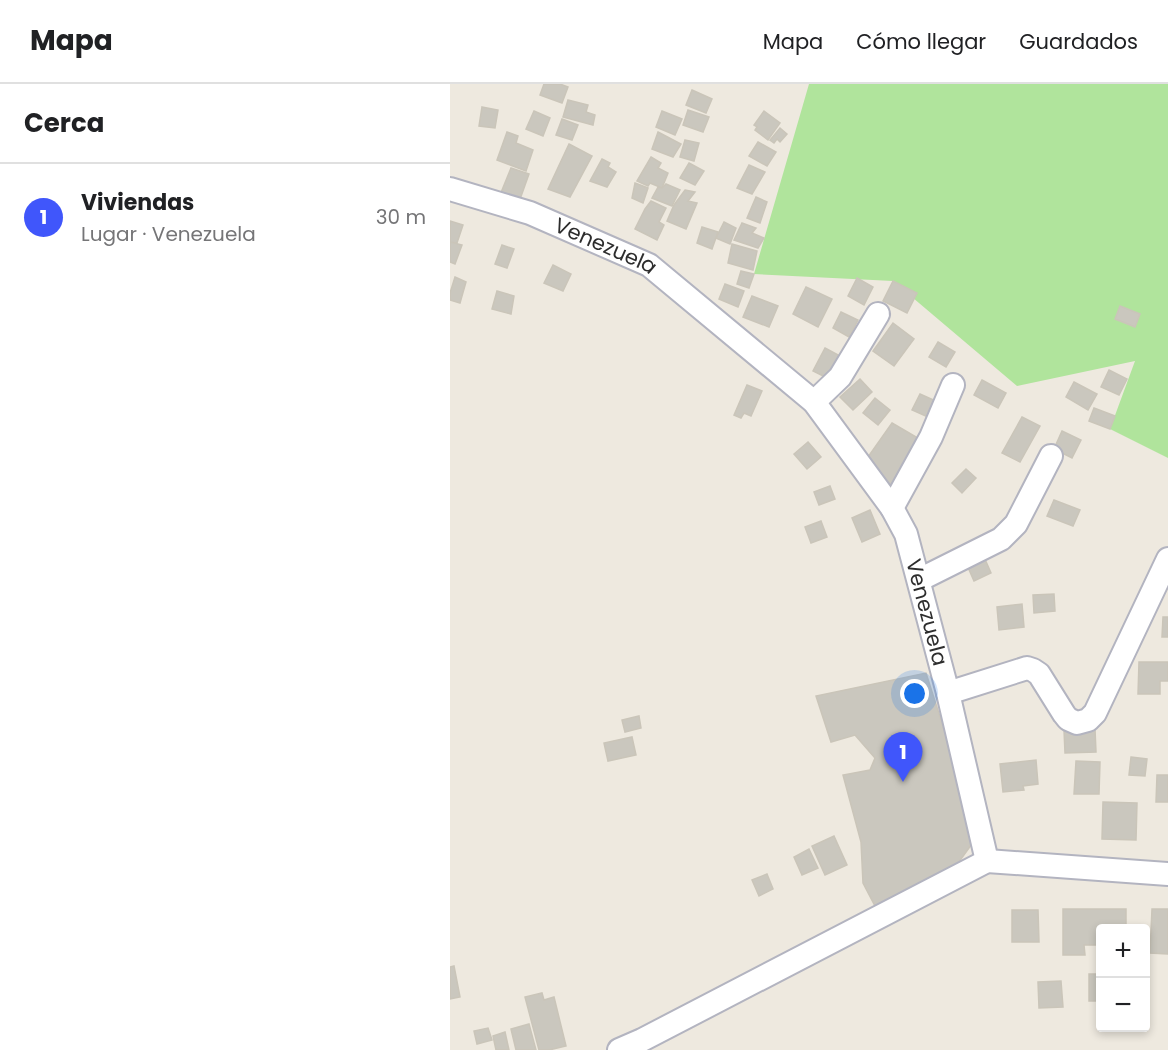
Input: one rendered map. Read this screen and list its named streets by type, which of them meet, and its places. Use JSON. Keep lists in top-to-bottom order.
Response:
{
  "streets": {
    "street": ["Venezuela"]
  },
  "page": {
    "header": "Mapa",
    "nav": ["Mapa", "Cómo llegar", "Guardados"],
    "heading": "Cerca",
    "list": [
      {
        "mark": "1",
        "name": "Viviendas",
        "note": "Lugar · Venezuela",
        "value": "30 m"
      }
    ],
    "pins": "1",
    "map_buttons": ["+", "−"]
  }
}
